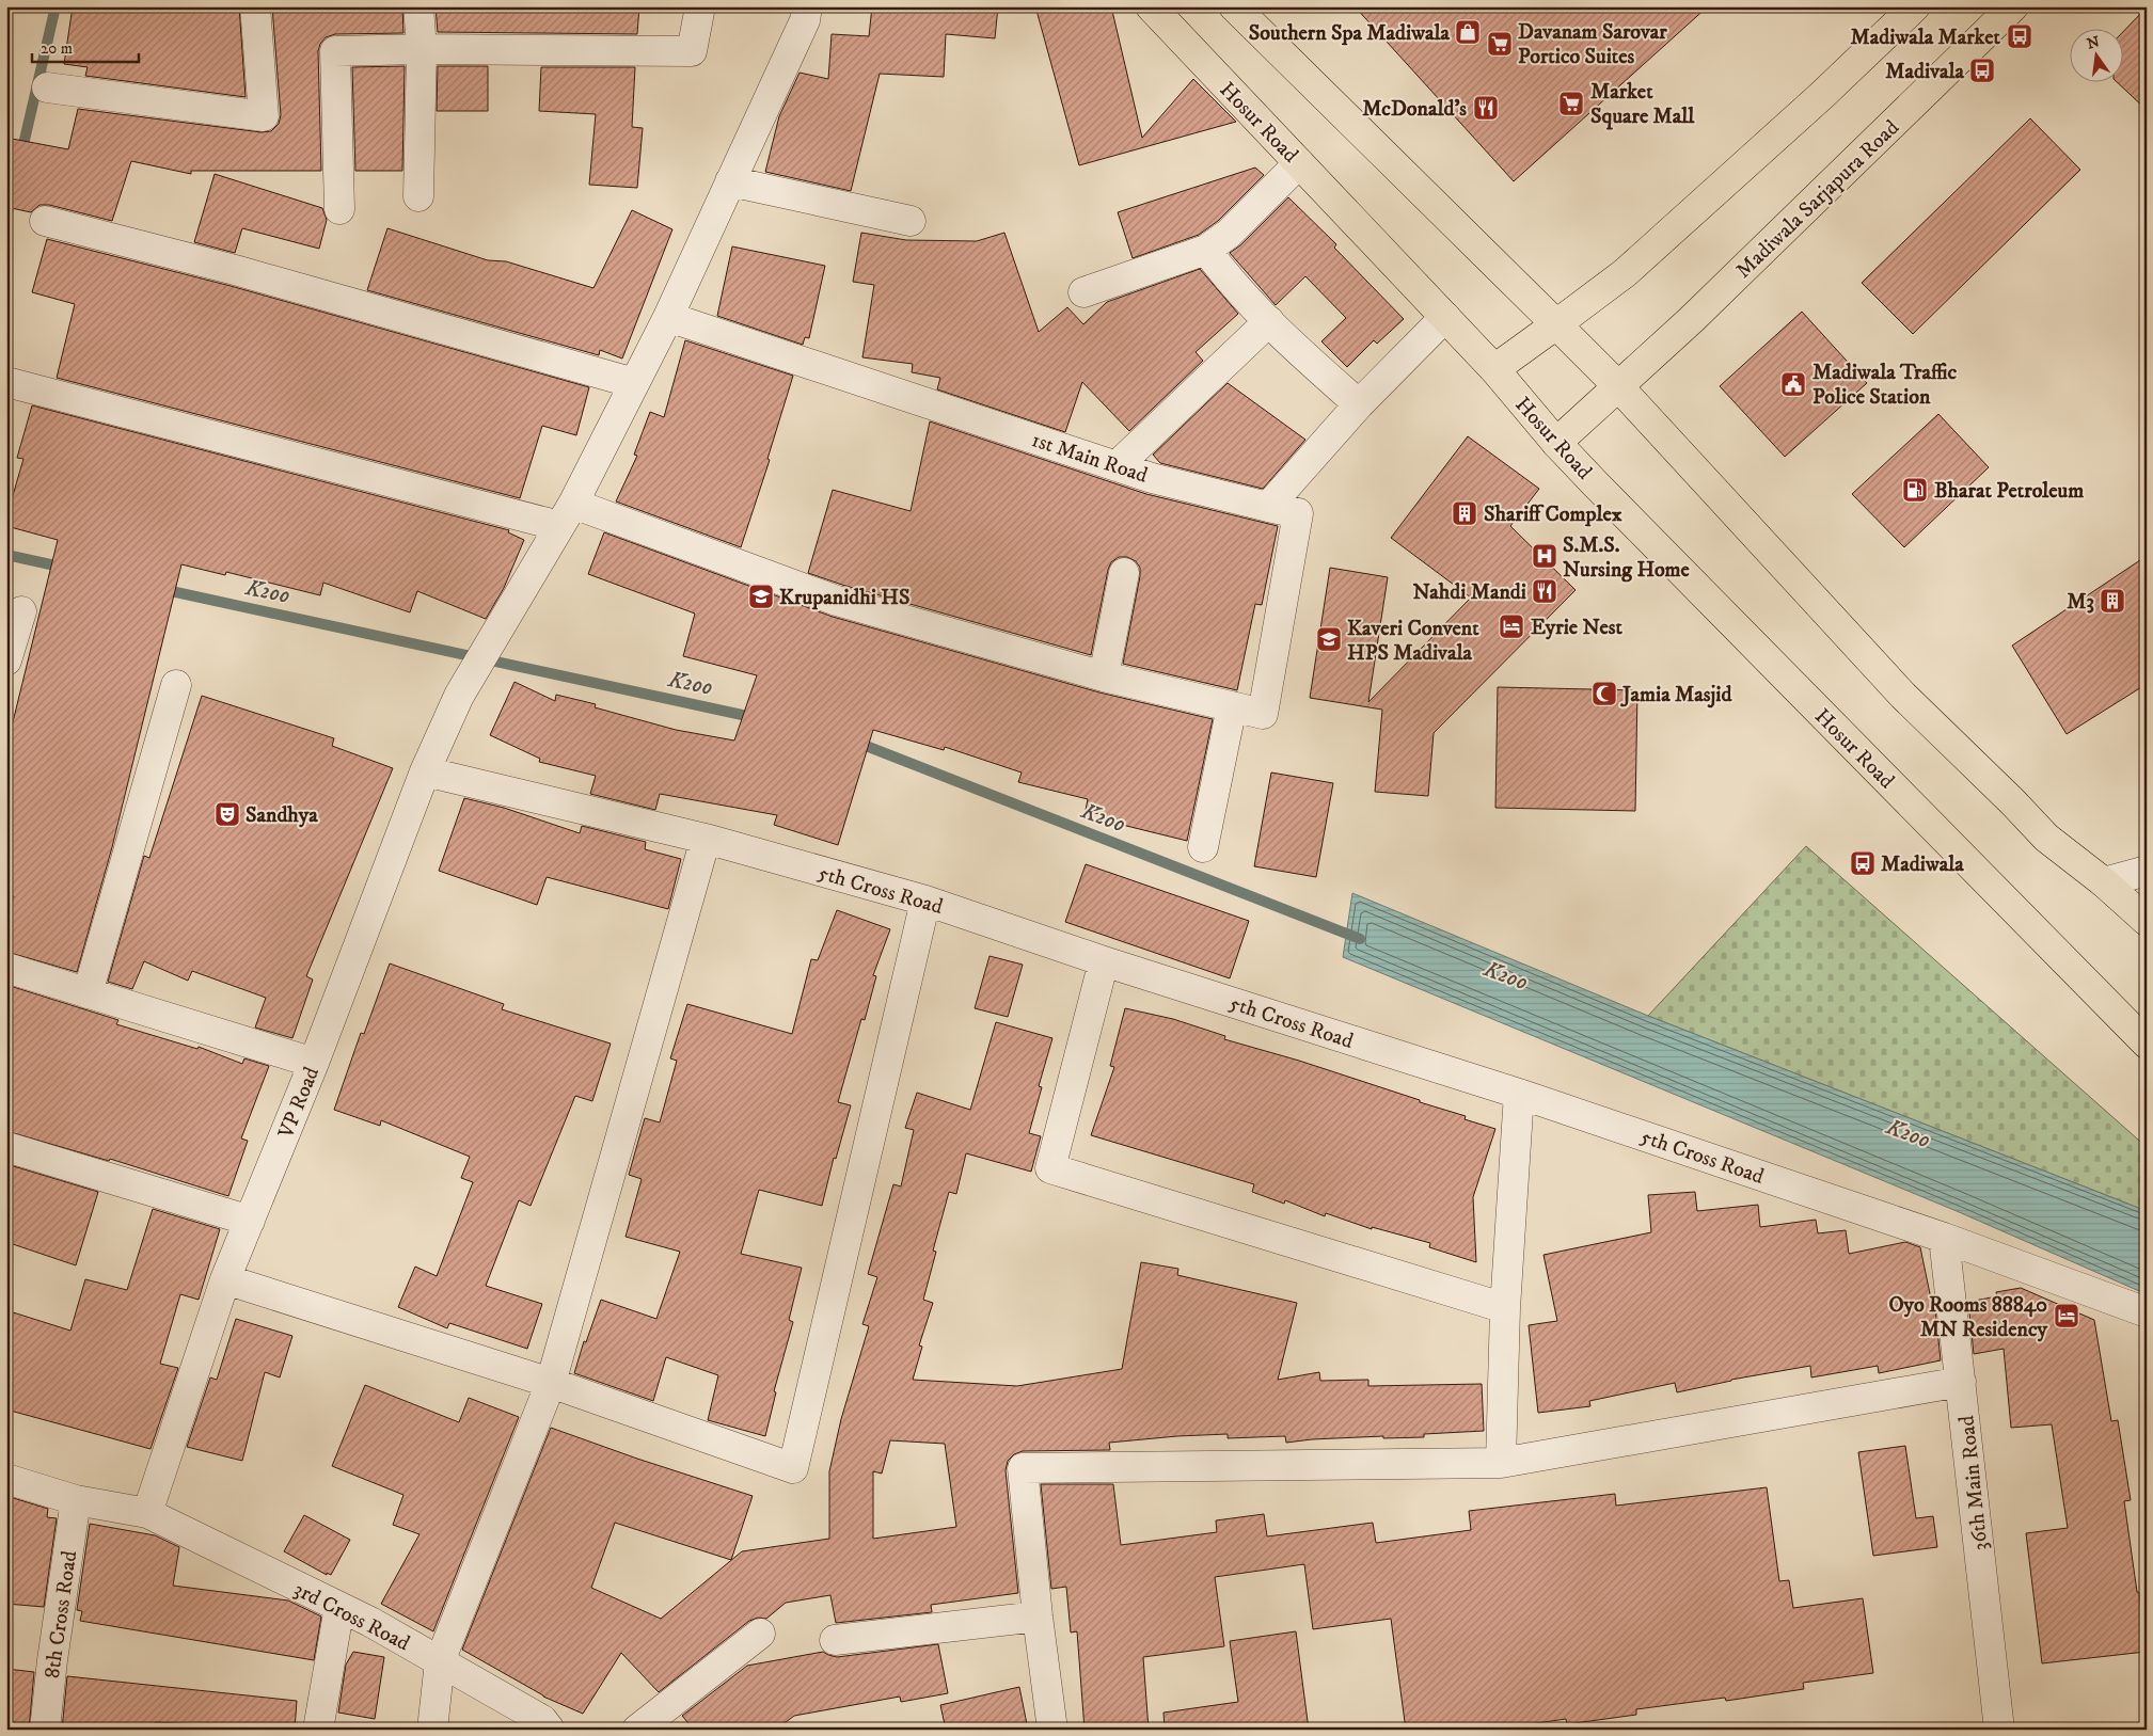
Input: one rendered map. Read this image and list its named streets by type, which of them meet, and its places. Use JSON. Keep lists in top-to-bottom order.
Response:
{
  "streets": {
    "main road": ["Hosur Road", "Madiwala Sarjapura Road"],
    "street": [
      "1st Main Road",
      "5th Cross Road",
      "VP Road",
      "36th Main Road",
      "8th Cross Road",
      "3rd Cross Road"
    ]
  },
  "crossings": [
    ["Hosur Road", "Madiwala Sarjapura Road"],
    ["1st Main Road", "VP Road"],
    ["5th Cross Road", "VP Road"],
    ["5th Cross Road", "36th Main Road"],
    ["VP Road", "3rd Cross Road"],
    ["8th Cross Road", "3rd Cross Road"]
  ],
  "water": ["K200"],
  "places": {
    "shop": ["Southern Spa Madiwala"],
    "bus stop": ["Madiwala Market", "Madivala", "Madiwala"],
    "supermarket": ["Davanam Sarovar Portico Suites", "Market Square Mall"],
    "restaurant": ["McDonald's", "Nahdi Mandi"],
    "public building": ["Madiwala Traffic Police Station"],
    "fuel station": ["Bharat Petroleum"],
    "building": ["Shariff Complex", "M3"],
    "hospital": ["S.M.S. Nursing Home"],
    "school or university": ["Krupanidhi HS", "Kaveri Convent HPS Madivala"],
    "hotel": ["Eyrie Nest", "Oyo Rooms 88840 MN Residency"],
    "mosque": ["Jamia Masjid"],
    "theatre": ["Sandhya"]
  },
  "scale_bar": "20 m",
  "north": "top"
}
